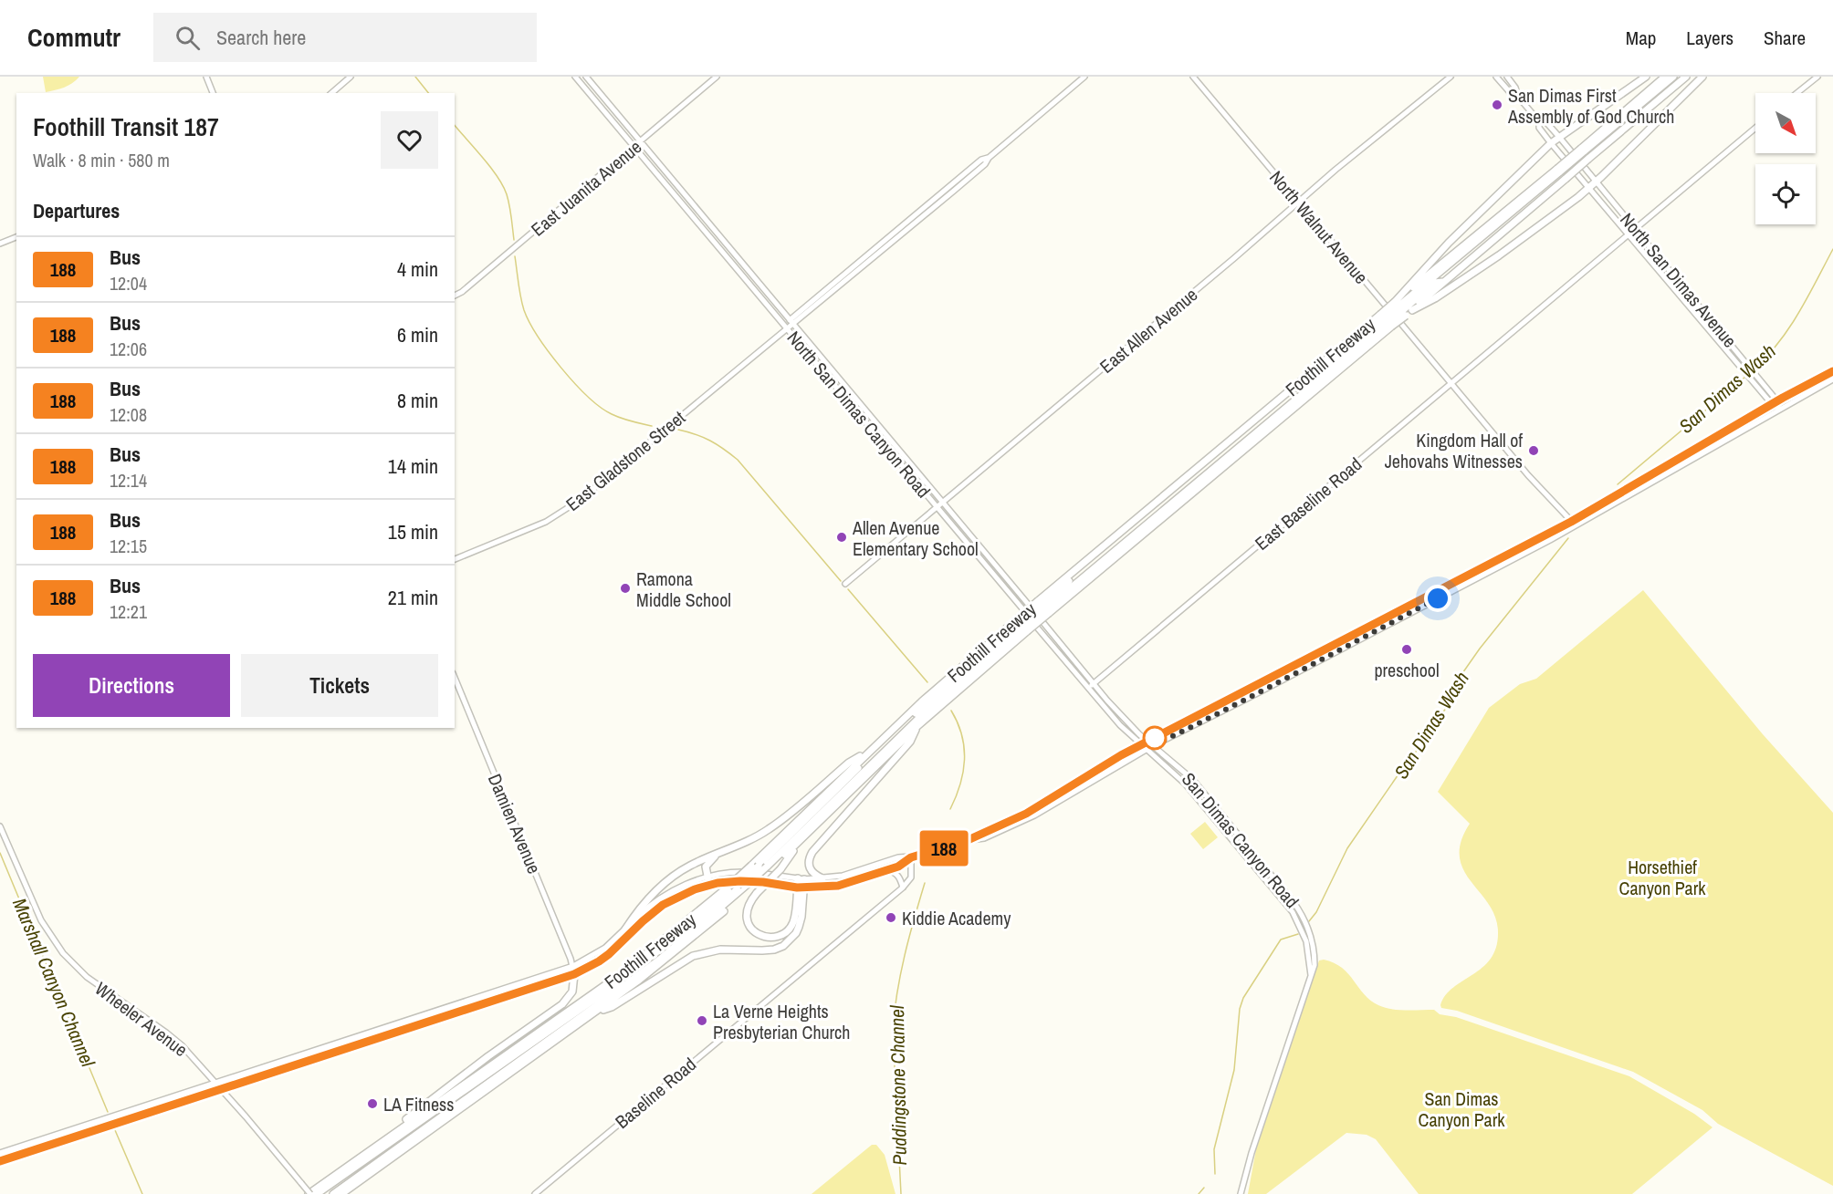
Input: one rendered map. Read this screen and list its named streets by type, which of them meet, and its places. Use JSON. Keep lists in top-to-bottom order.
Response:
{
  "streets": {
    "highway": ["Foothill Freeway"],
    "main road": [
      "East Juanita Avenue",
      "North Walnut Avenue",
      "North San Dimas Avenue",
      "East Allen Avenue",
      "North San Dimas Canyon Road",
      "East Gladstone Street",
      "East Baseline Road",
      "Damien Avenue",
      "San Dimas Canyon Road",
      "Wheeler Avenue",
      "Baseline Road"
    ]
  },
  "crossings": [
    ["East Juanita Avenue", "North San Dimas Canyon Road"],
    ["North Walnut Avenue", "East Allen Avenue"],
    ["North Walnut Avenue", "East Baseline Road"],
    ["North San Dimas Avenue", "East Baseline Road"],
    ["East Allen Avenue", "North San Dimas Canyon Road"],
    ["Foothill Freeway", "Wheeler Avenue"],
    ["North San Dimas Canyon Road", "East Gladstone Street"],
    ["North San Dimas Canyon Road", "East Baseline Road"],
    ["North San Dimas Canyon Road", "San Dimas Canyon Road"]
  ],
  "water": ["San Dimas Wash", "Marshall Canyon Channel", "Puddingstone Channel"],
  "parks": ["Horsethief Canyon Park", "San Dimas Canyon Park"],
  "places": [
    "San Dimas First Assembly of God Church",
    "Kingdom Hall of Jehovahs Witnesses",
    "Allen Avenue Elementary School",
    "Ramona Middle School",
    "preschool",
    "Kiddie Academy",
    "La Verne Heights Presbyterian Church",
    "LA Fitness"
  ],
  "lines": ["bus line 188"],
  "north": "bottom right",
  "page": {
    "header": "Commutr",
    "search": "Search here",
    "nav": ["Map", "Layers", "Share"],
    "on_map": "188",
    "heading": [
      ["Foothill Transit 187", "Walk · 8 min · 580 m"],
      "Departures"
    ],
    "list": [
      {
        "mark": "188",
        "name": "Bus",
        "note": "12:04",
        "value": "4 min"
      },
      {
        "mark": "188",
        "name": "Bus",
        "note": "12:06",
        "value": "6 min"
      },
      {
        "mark": "188",
        "name": "Bus",
        "note": "12:08",
        "value": "8 min"
      },
      {
        "mark": "188",
        "name": "Bus",
        "note": "12:14",
        "value": "14 min"
      },
      {
        "mark": "188",
        "name": "Bus",
        "note": "12:15",
        "value": "15 min"
      },
      {
        "mark": "188",
        "name": "Bus",
        "note": "12:21",
        "value": "21 min"
      }
    ],
    "buttons": ["Directions", "Tickets"]
  }
}
